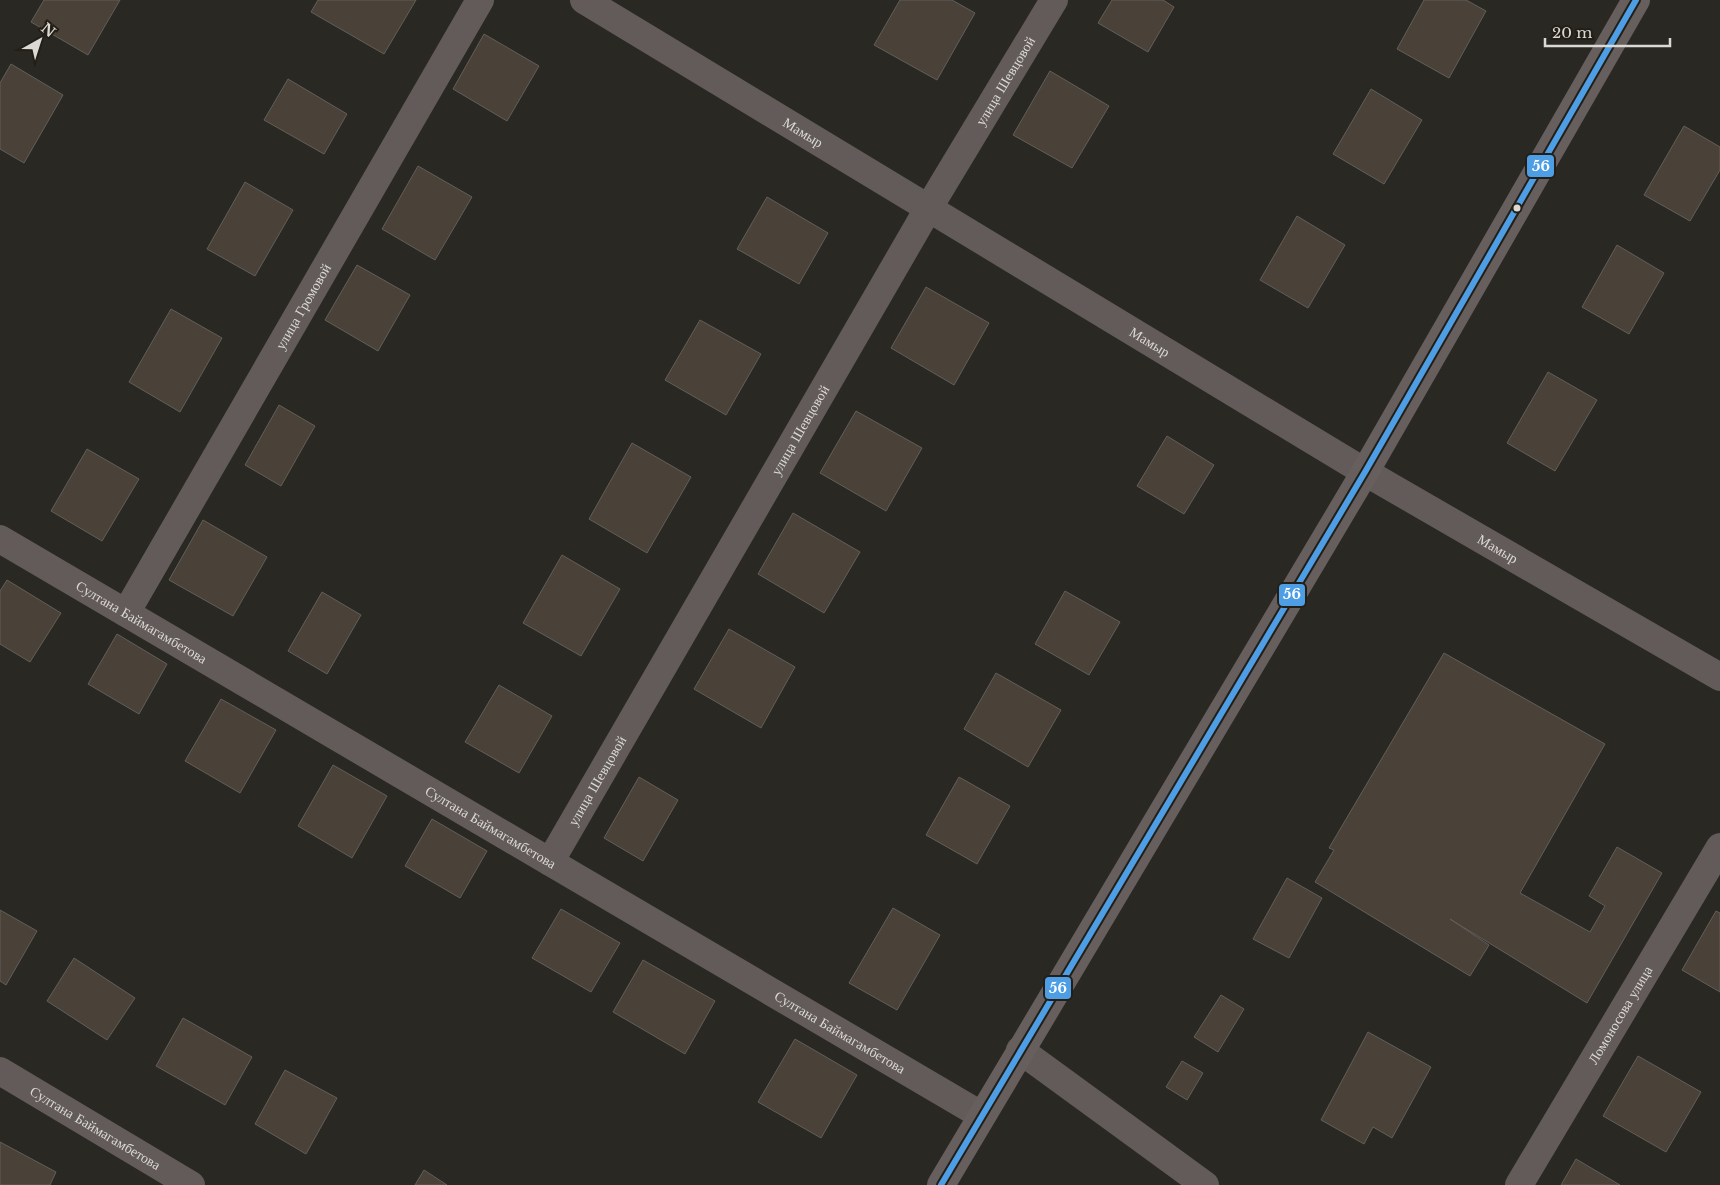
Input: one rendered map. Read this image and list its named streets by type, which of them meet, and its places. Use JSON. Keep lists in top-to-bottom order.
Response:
{
  "streets": {
    "street": [
      "улица Шевцовой",
      "Мамыр",
      "улица Громовой",
      "Султана Баймагамбетова",
      "Ломоносова улица"
    ]
  },
  "crossings": [
    ["улица Шевцовой", "Мамыр"],
    ["улица Шевцовой", "Султана Баймагамбетова"],
    ["улица Громовой", "Султана Баймагамбетова"]
  ],
  "lines": ["transit line 56"],
  "scale_bar": "20 m",
  "north": "top right"
}
